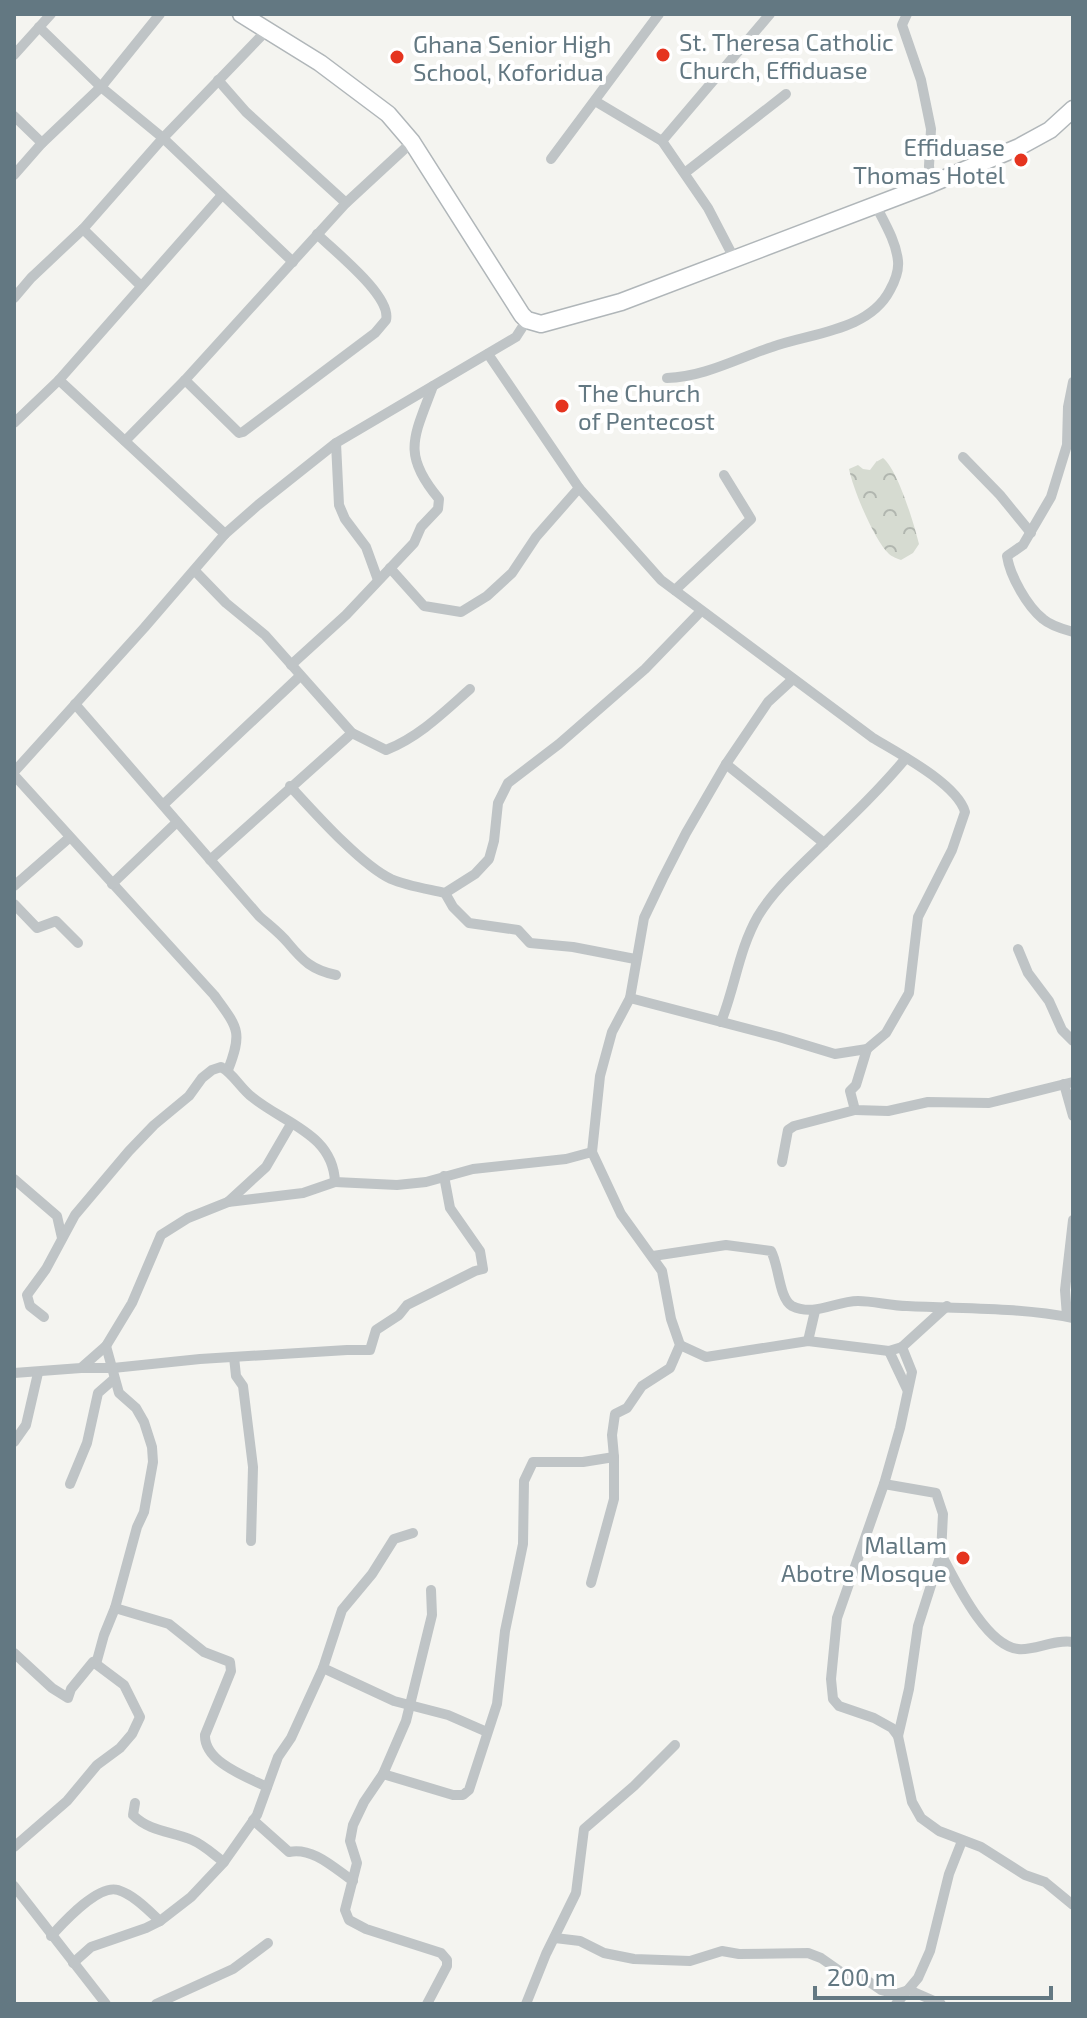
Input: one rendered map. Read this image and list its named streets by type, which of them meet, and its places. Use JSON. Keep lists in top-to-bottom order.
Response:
{
  "places": [
    "St. Theresa Catholic Church, Effiduase",
    "Ghana Senior High School, Koforidua",
    "Effiduase Thomas Hotel",
    "The Church of Pentecost",
    "Mallam Abotre Mosque"
  ],
  "scale_bar": "200 m"
}
